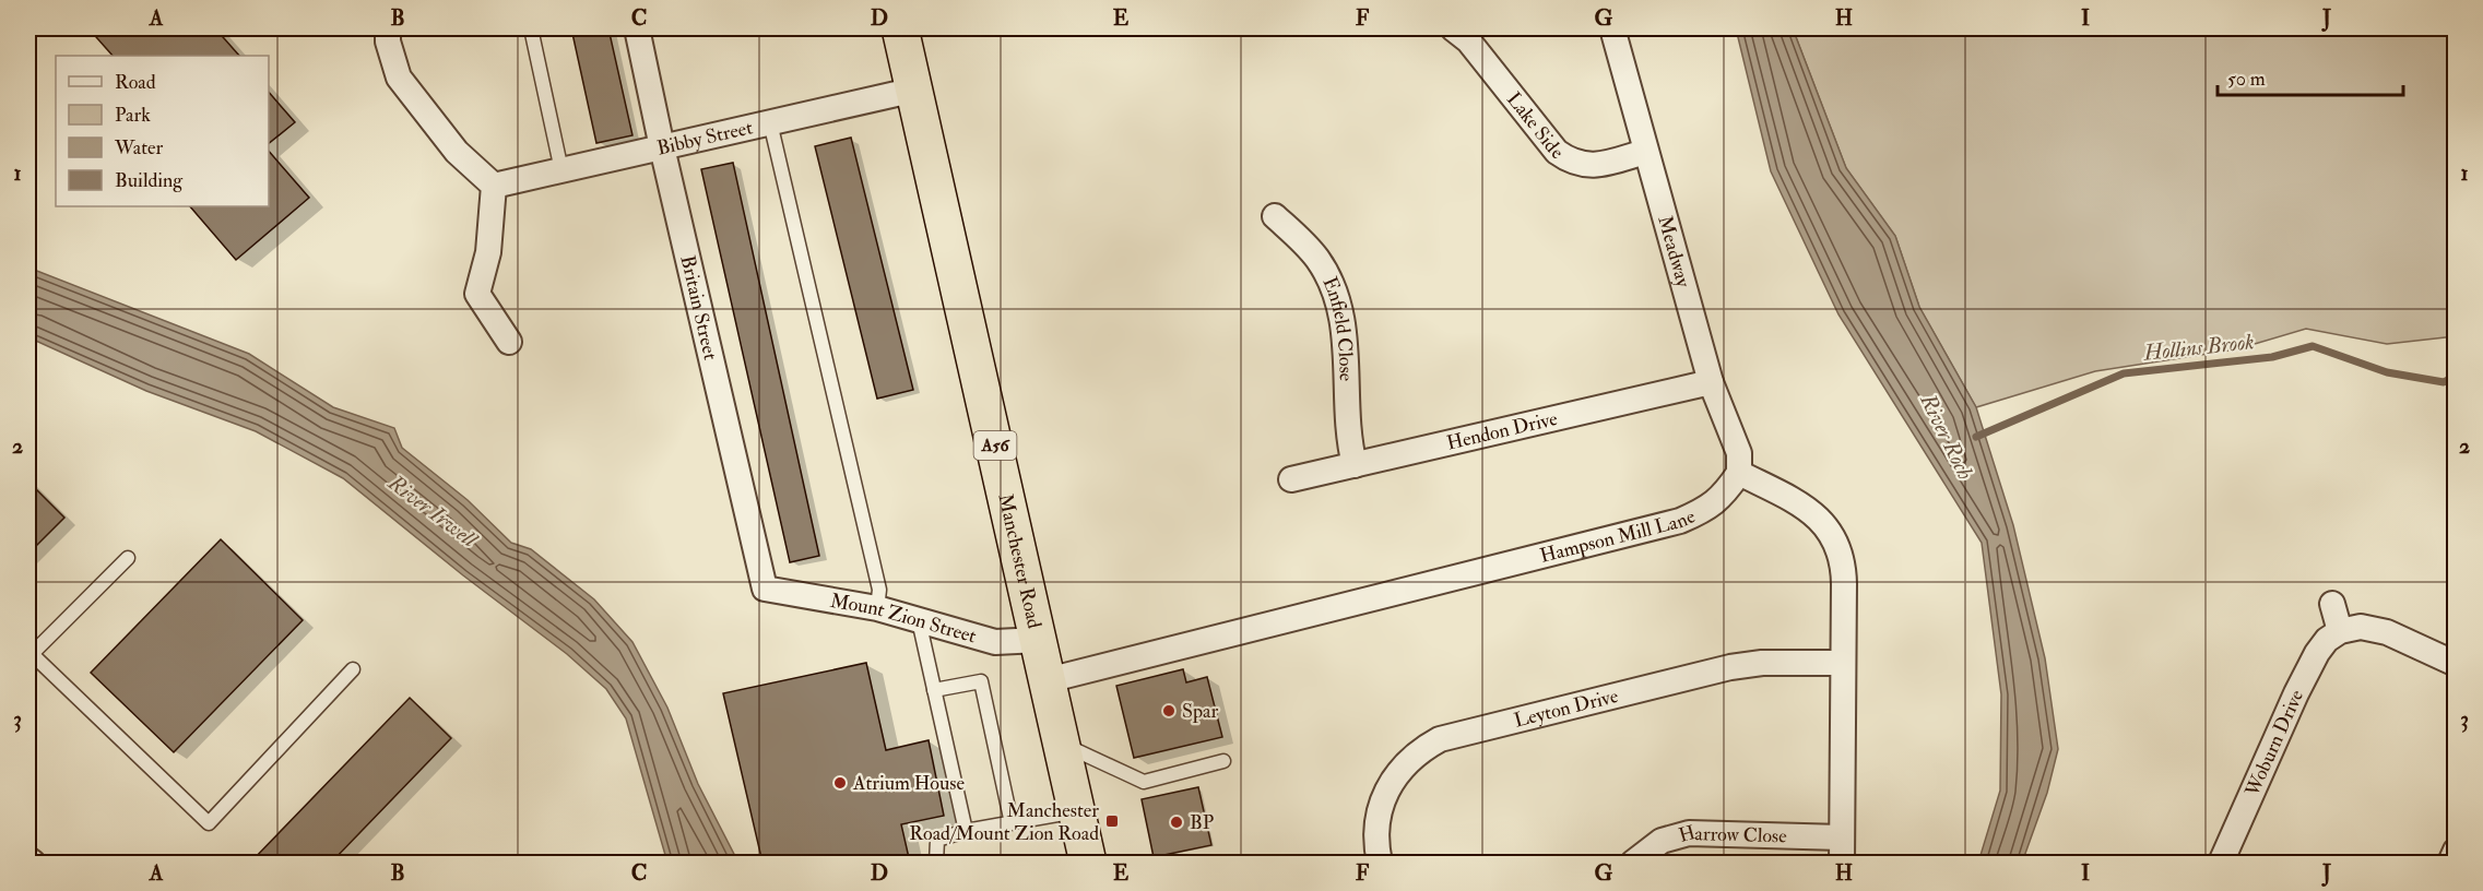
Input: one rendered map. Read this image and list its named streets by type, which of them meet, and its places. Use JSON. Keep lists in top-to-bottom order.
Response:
{
  "streets": {
    "highway": ["A56", "Manchester Road"],
    "street": [
      "Lake Side",
      "Bibby Street",
      "Meadway",
      "Britain Street",
      "Enfield Close",
      "Hendon Drive",
      "Hampson Mill Lane",
      "Mount Zion Street",
      "Leyton Drive",
      "Woburn Drive",
      "Harrow Close"
    ]
  },
  "crossings": [
    ["Lake Side", "Meadway"],
    ["Bibby Street", "Britain Street"],
    ["Bibby Street", "Manchester Road"],
    ["Meadway", "Hendon Drive"],
    ["Meadway", "Hampson Mill Lane"],
    ["Britain Street", "Mount Zion Street"],
    ["Enfield Close", "Hendon Drive"],
    ["Hampson Mill Lane", "Manchester Road"],
    ["Manchester Road", "Mount Zion Street"]
  ],
  "water": ["Hollins Brook", "River Roch", "River Irwell"],
  "places": {
    "other": ["Spar", "Atrium House", "BP"],
    "transit": ["Manchester Road/Mount Zion Road"]
  },
  "legend": [
    "Road",
    "Park",
    "Water",
    "Building"
  ],
  "scale_bar": "50 m",
  "grid": {
    "columns": [
      "A",
      "B",
      "C",
      "D",
      "E",
      "F",
      "G",
      "H",
      "I",
      "J"
    ],
    "rows": ["1", "2", "3"]
  }
}
